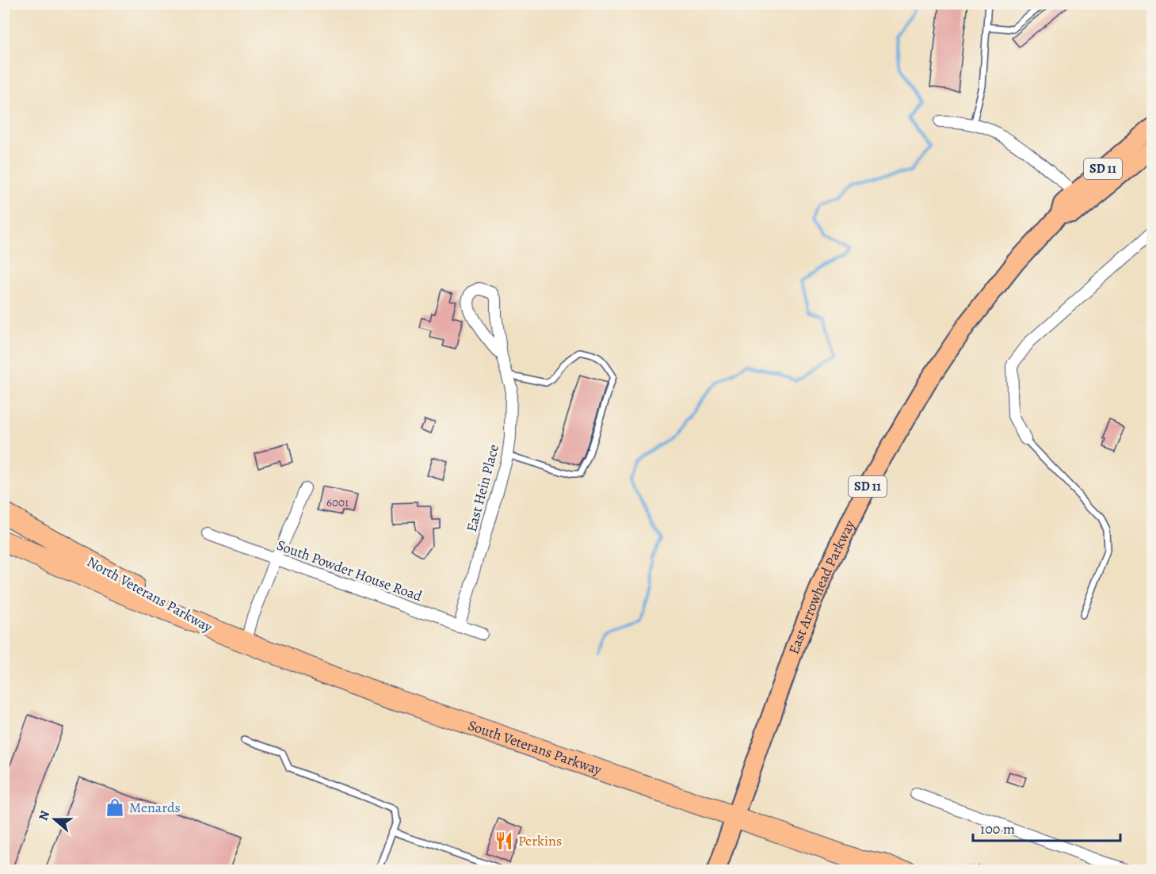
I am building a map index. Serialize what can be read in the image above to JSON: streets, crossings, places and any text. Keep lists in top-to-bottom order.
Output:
{
  "streets": {
    "highway": ["North Veterans Parkway", "South Veterans Parkway"],
    "main road": ["SD 11", "East Arrowhead Parkway"],
    "street": ["East Hein Place", "South Powder House Road"]
  },
  "crossings": [
    ["East Hein Place", "South Powder House Road"],
    ["East Arrowhead Parkway", "South Veterans Parkway"],
    ["North Veterans Parkway", "South Veterans Parkway"]
  ],
  "places": {
    "shop": ["Menards"],
    "restaurant": ["Perkins"]
  },
  "house_numbers": ["6001"],
  "scale_bar": "100 m",
  "north": "left"
}
